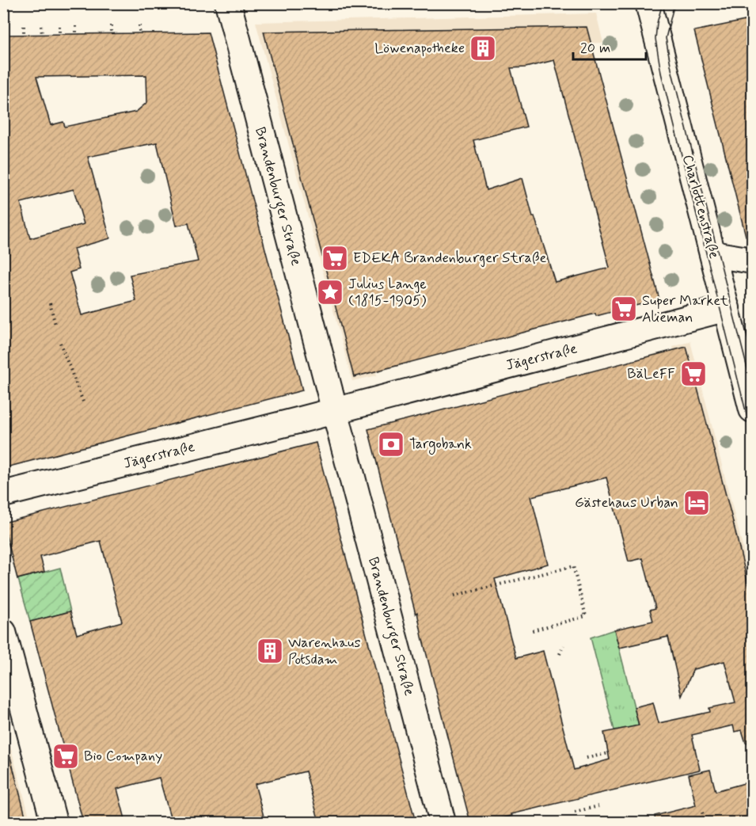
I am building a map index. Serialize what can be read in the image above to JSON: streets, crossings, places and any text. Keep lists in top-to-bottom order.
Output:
{
  "streets": {
    "street": ["Brandenburger Straße", "Charlottenstraße", "Jägerstraße"]
  },
  "crossings": [
    ["Brandenburger Straße", "Jägerstraße"],
    ["Charlottenstraße", "Jägerstraße"]
  ],
  "places": {
    "building": ["Löwenapotheke", "Warenhaus Potsdam"],
    "supermarket": [
      "EDEKA Brandenburger Straße",
      "Super Market Alieman",
      "BäLeFF",
      "Bio Company"
    ],
    "place": ["Julius Lange (1815-1905)"],
    "bank": ["Targobank"],
    "hotel": ["Gästehaus Urban"]
  },
  "scale_bar": "20 m"
}
